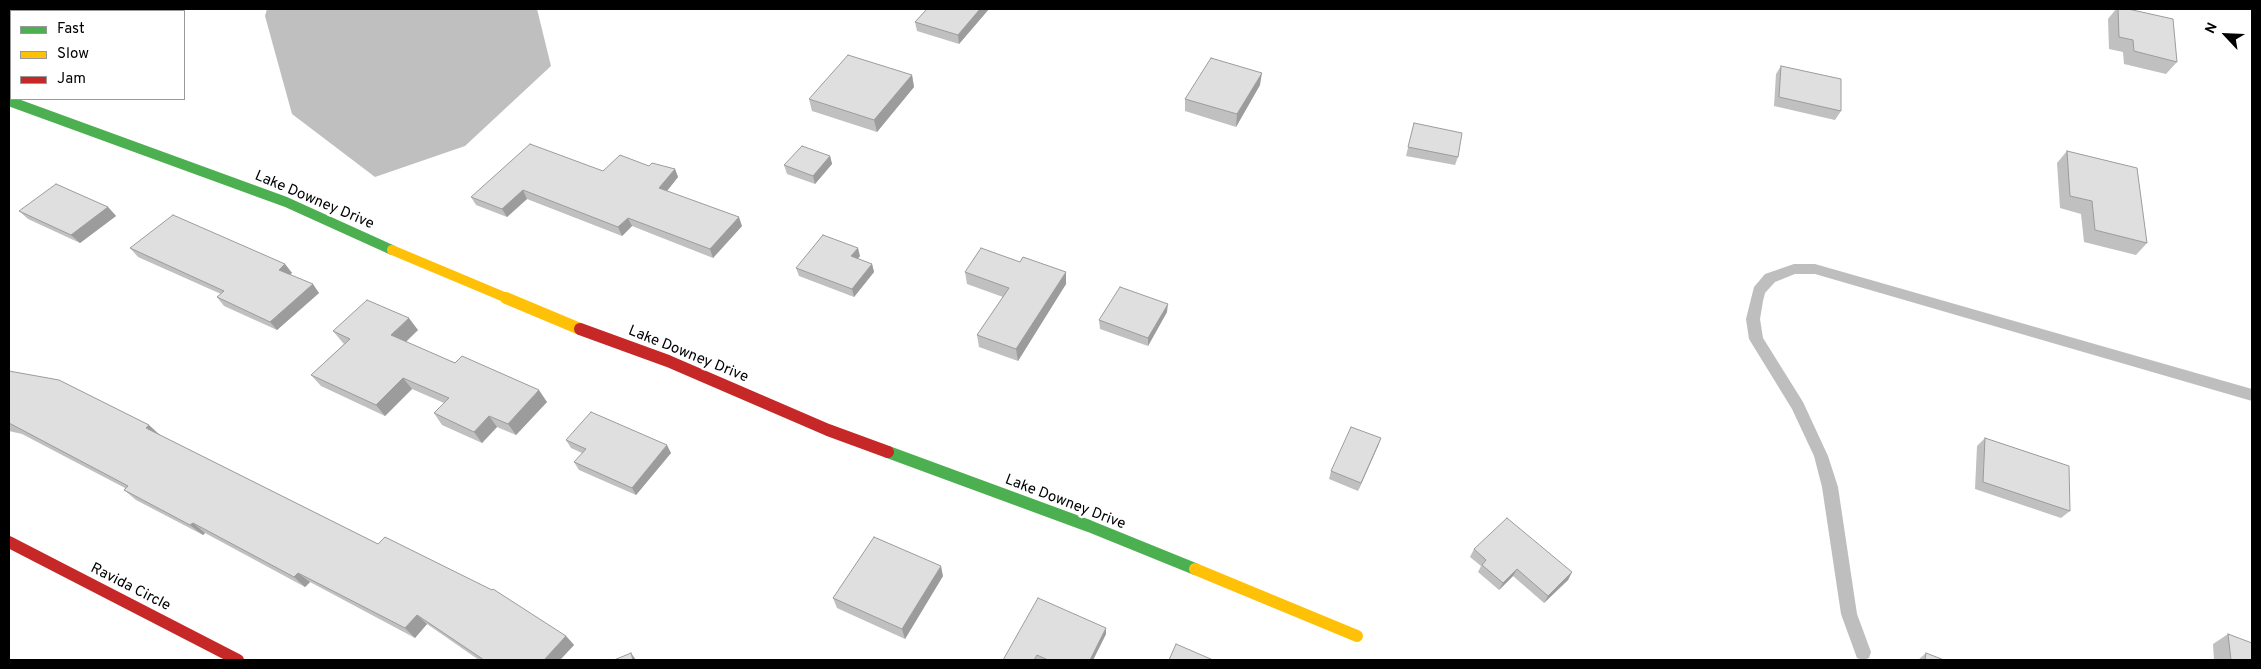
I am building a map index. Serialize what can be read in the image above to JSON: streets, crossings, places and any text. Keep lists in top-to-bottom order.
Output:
{
  "streets": {
    "street": ["Lake Downey Drive", "Ravida Circle"]
  },
  "legend": ["Fast", "Slow", "Jam"],
  "north": "top left"
}
